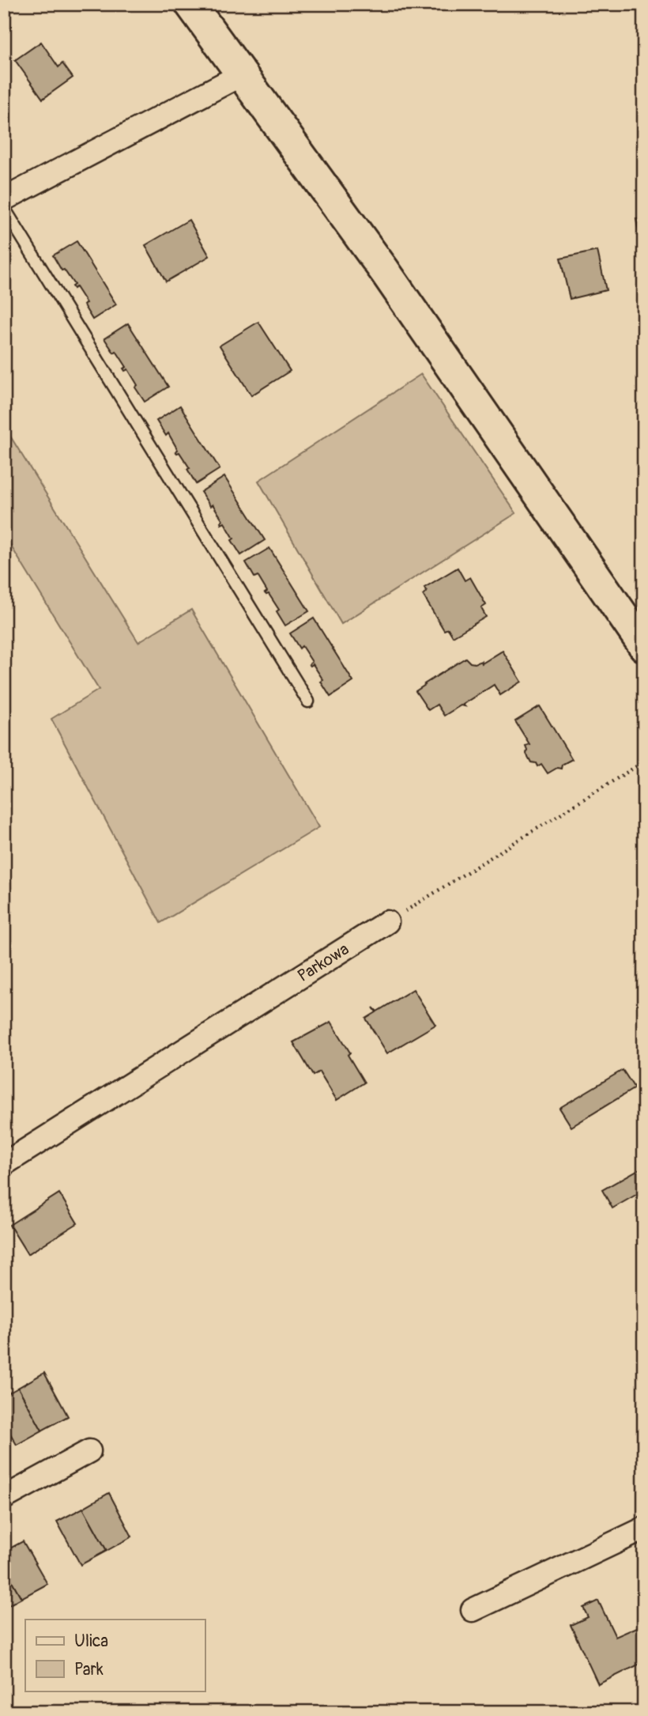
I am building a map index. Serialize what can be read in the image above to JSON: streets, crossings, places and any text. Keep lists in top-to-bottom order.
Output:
{
  "streets": {
    "street": ["Parkowa"]
  },
  "legend": ["Ulica", "Park"]
}
